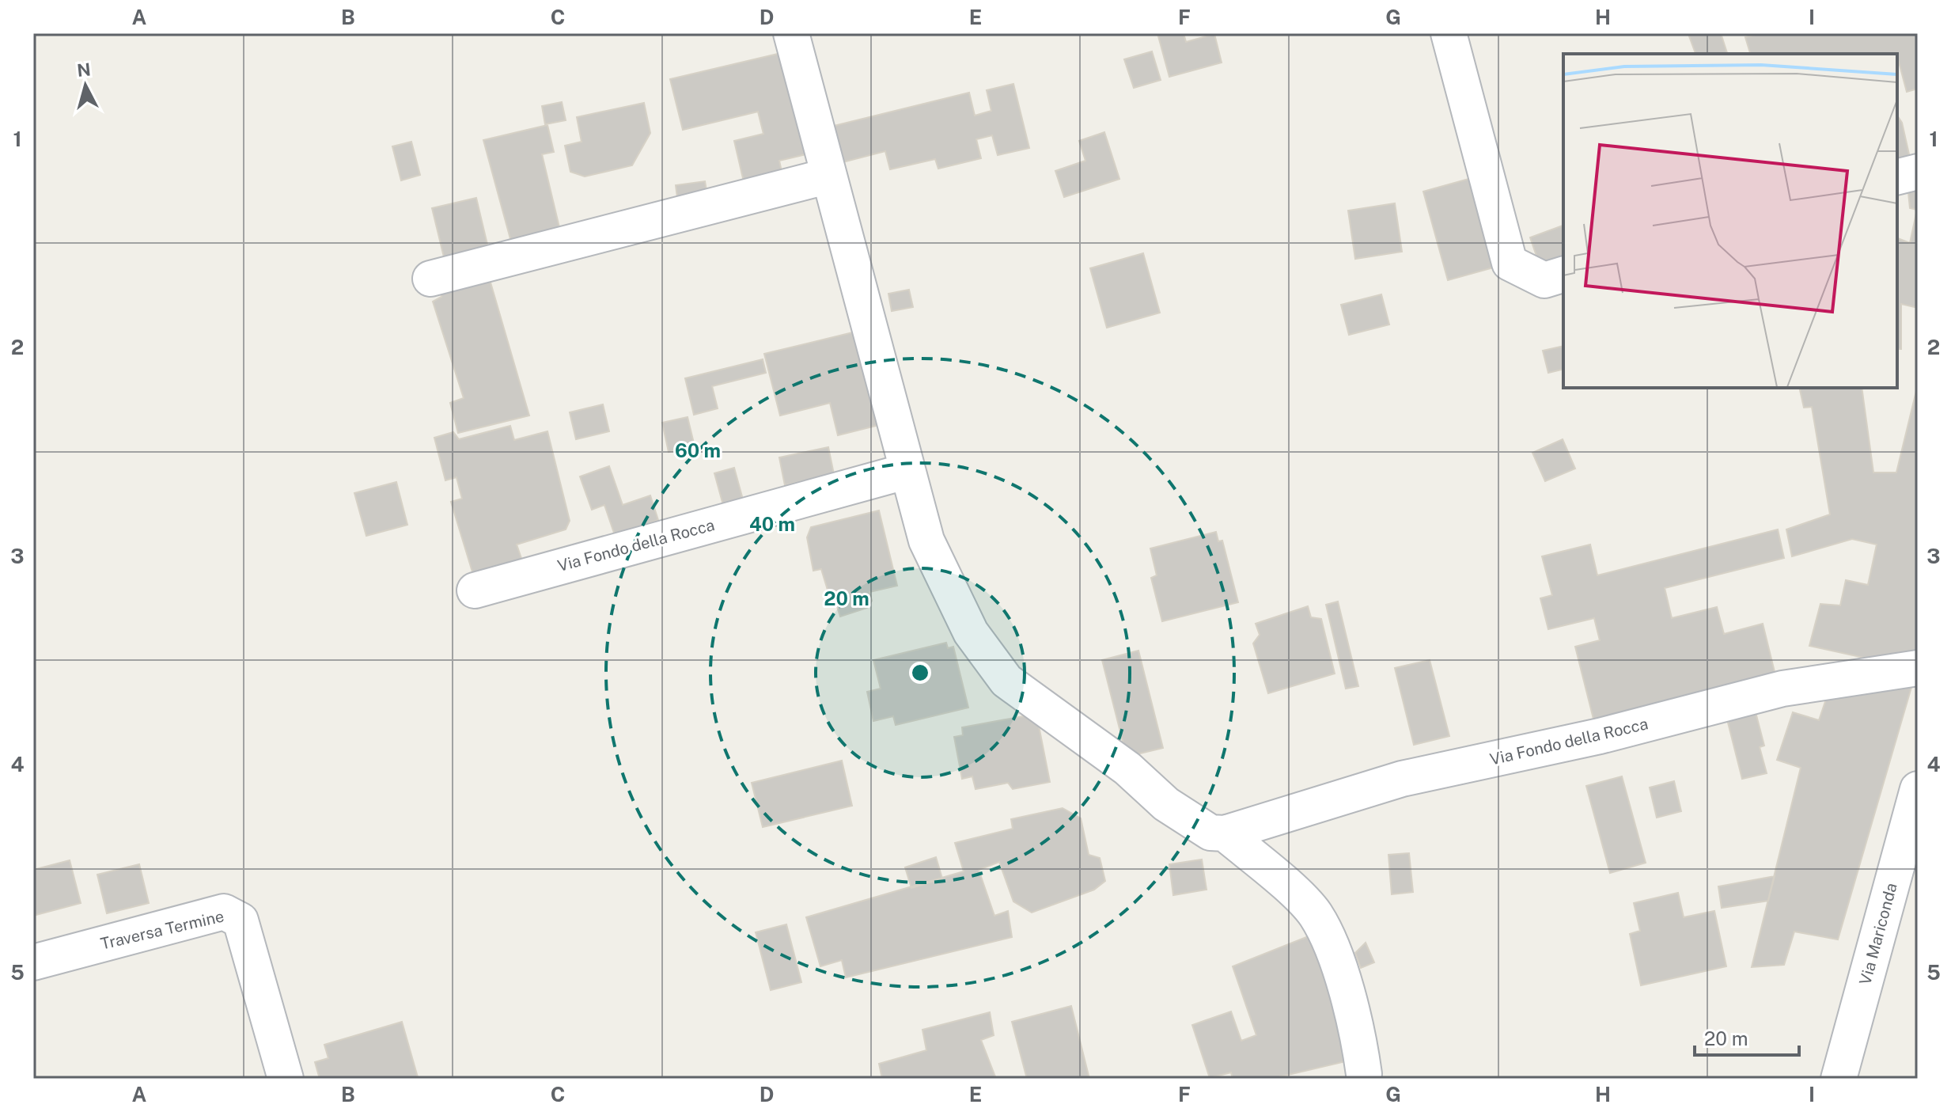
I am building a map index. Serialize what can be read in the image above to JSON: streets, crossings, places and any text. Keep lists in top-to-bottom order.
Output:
{
  "streets": {
    "street": ["Via Fondo della Rocca", "Traversa Termine", "Via Mariconda"]
  },
  "scale_bar": "20 m",
  "north": "top",
  "grid": {
    "columns": [
      "A",
      "B",
      "C",
      "D",
      "E",
      "F",
      "G",
      "H",
      "I"
    ],
    "rows": [
      "1",
      "2",
      "3",
      "4",
      "5"
    ]
  },
  "rings": ["60 m", "40 m", "20 m"]
}
